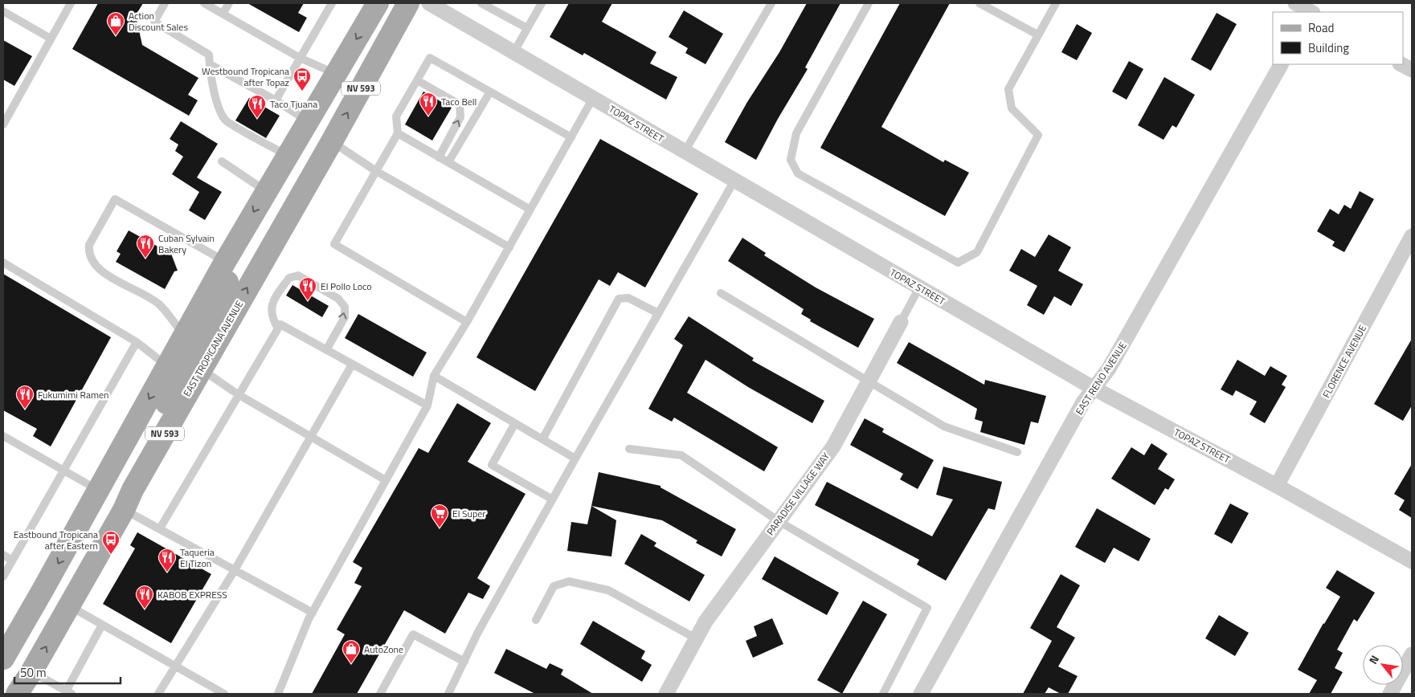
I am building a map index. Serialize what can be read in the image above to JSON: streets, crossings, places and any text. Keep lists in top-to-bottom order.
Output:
{
  "streets": {
    "main road": ["NV 593", "EAST TROPICANA AVENUE"],
    "street": [
      "TOPAZ STREET",
      "FLORENCE AVENUE",
      "EAST RENO AVENUE",
      "PARADISE VILLAGE WAY"
    ]
  },
  "crossings": [
    ["TOPAZ STREET", "FLORENCE AVENUE"],
    ["TOPAZ STREET", "EAST RENO AVENUE"],
    ["TOPAZ STREET", "PARADISE VILLAGE WAY"]
  ],
  "places": {
    "shop": ["Action Discount Sales", "AutoZone"],
    "bus stop": ["Westbound Tropicana after Topaz", "Eastbound Tropicana after Eastern"],
    "restaurant": [
      "Taco Bell",
      "Taco Tjuana",
      "Cuban Sylvain Bakery",
      "El Pollo Loco",
      "Fukumimi Ramen",
      "Taqueria El Tizon",
      "KABOB EXPRESS"
    ],
    "supermarket": ["El Super"]
  },
  "legend": ["Road", "Building"],
  "scale_bar": "50 m",
  "north": "top left"
}
